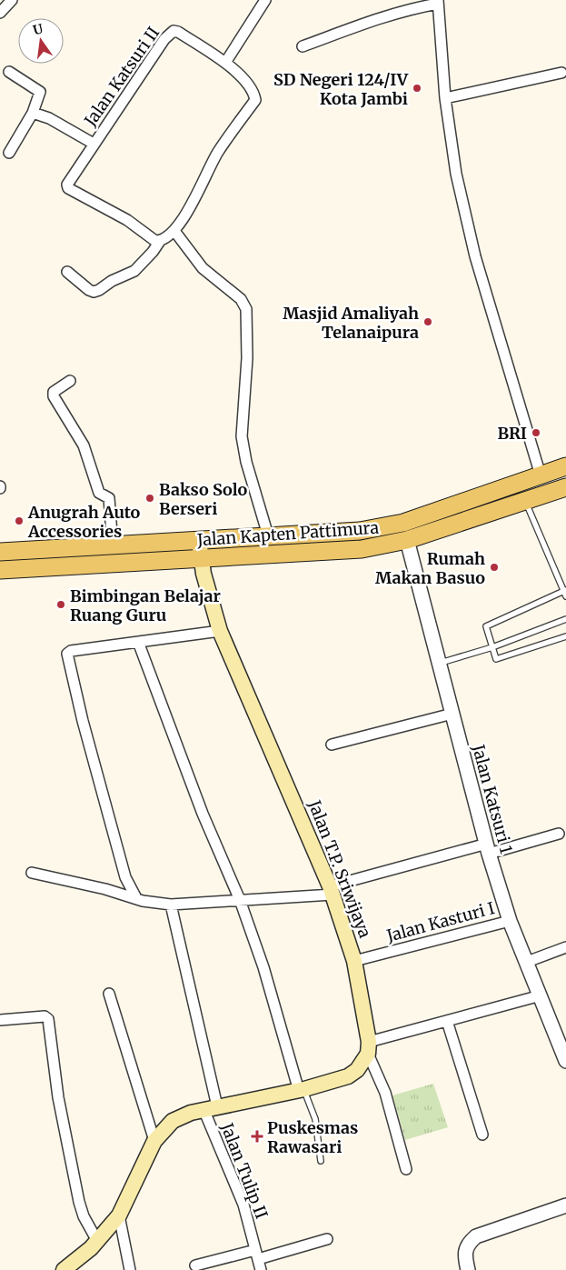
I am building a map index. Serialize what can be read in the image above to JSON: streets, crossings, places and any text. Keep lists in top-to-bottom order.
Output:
{
  "streets": {
    "main road": ["Jalan Kapten Pattimura", "Jalan T.P. Sriwijaya"],
    "street": [
      "Jalan Katsuri II",
      "Jalan Katsuri 1",
      "Jalan Kasturi I",
      "Jalan Tulip II"
    ]
  },
  "crossings": [
    ["Jalan Kapten Pattimura", "Jalan Katsuri 1"],
    ["Jalan Kapten Pattimura", "Jalan T.P. Sriwijaya"],
    ["Jalan Katsuri 1", "Jalan Kasturi I"],
    ["Jalan T.P. Sriwijaya", "Jalan Kasturi I"]
  ],
  "places": {
    "other": [
      "SD Negeri 124/IV Kota Jambi",
      "Masjid Amaliyah Telanaipura",
      "BRI",
      "Bakso Solo Berseri",
      "Anugrah Auto Accessories",
      "Rumah Makan Basuo",
      "Bimbingan Belajar Ruang Guru"
    ],
    "health": ["Puskesmas Rawasari"]
  },
  "north": "top"
}
